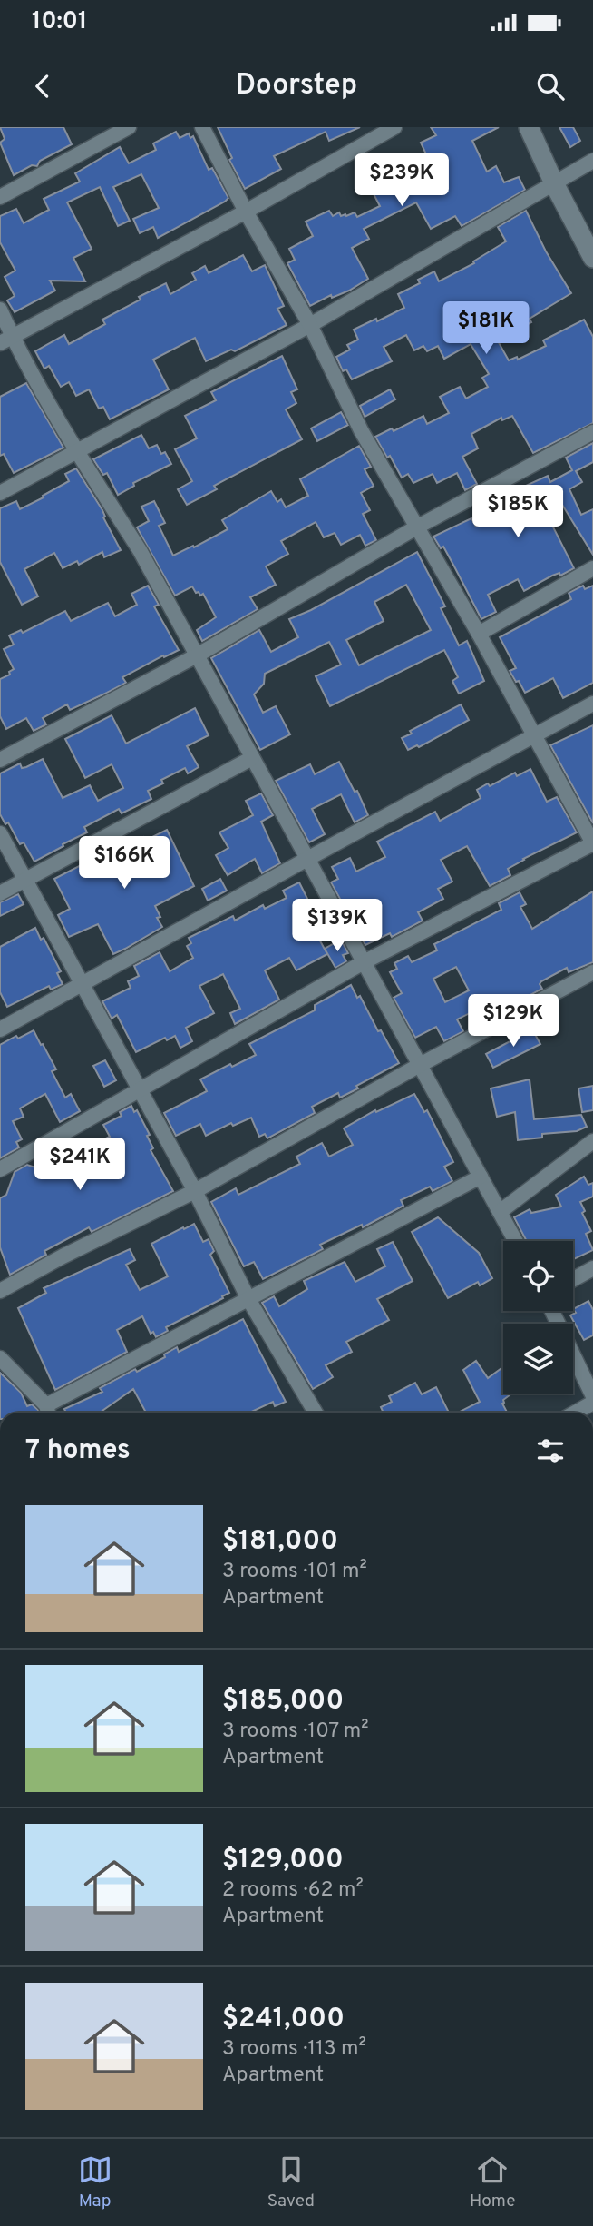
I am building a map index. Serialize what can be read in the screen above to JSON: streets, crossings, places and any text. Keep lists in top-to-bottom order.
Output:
{
  "page": {
    "status": "10:01",
    "header": "Doorstep",
    "price": [
      "$239K",
      "$181K",
      "$185K",
      "$166K",
      "$139K",
      "$129K",
      "$241K"
    ],
    "heading": "7 homes",
    "list": [
      {
        "name": "$181,000",
        "note": "3 rooms · 101 m² · Apartment"
      },
      {
        "name": "$185,000",
        "note": "3 rooms · 107 m² · Apartment"
      },
      {
        "name": "$129,000",
        "note": "2 rooms · 62 m² · Apartment"
      },
      {
        "name": "$241,000",
        "note": "3 rooms · 113 m² · Apartment"
      }
    ],
    "tabs": ["Map", "Saved", "Home"]
  }
}
